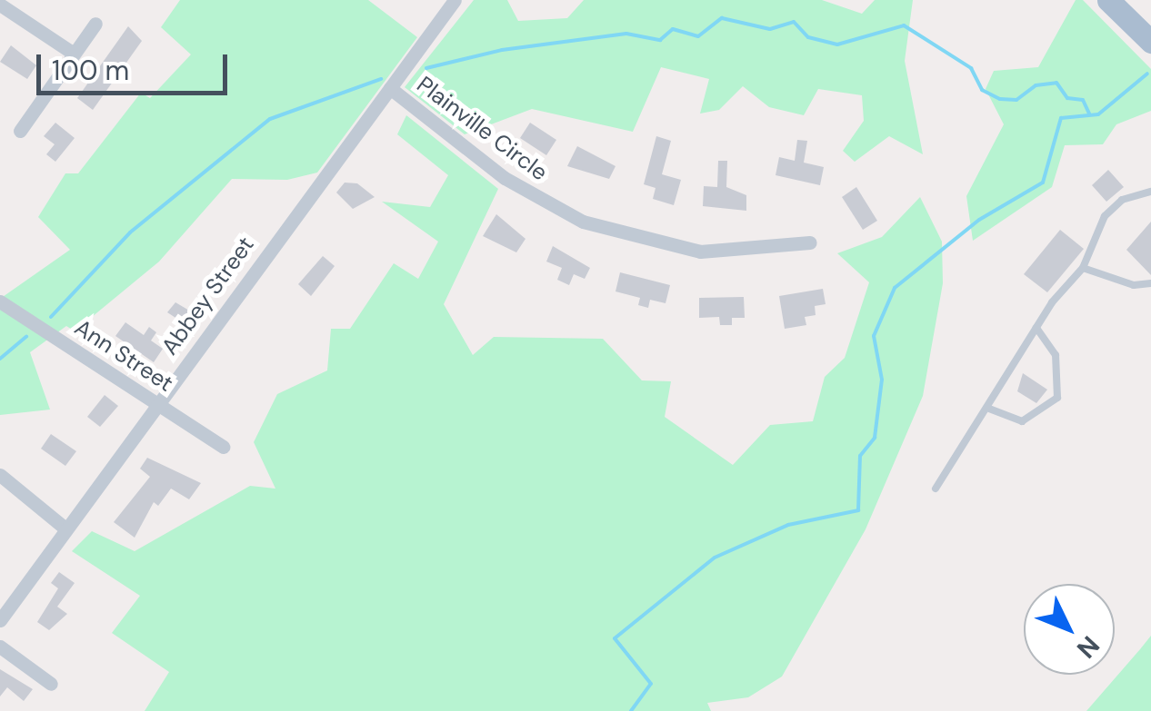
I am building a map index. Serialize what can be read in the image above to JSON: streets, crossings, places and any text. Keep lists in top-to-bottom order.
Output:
{
  "streets": {
    "street": ["Plainville Circle", "Abbey Street", "Ann Street"]
  },
  "crossings": [
    ["Plainville Circle", "Abbey Street"],
    ["Abbey Street", "Ann Street"]
  ],
  "scale_bar": "100 m",
  "north": "bottom right"
}
